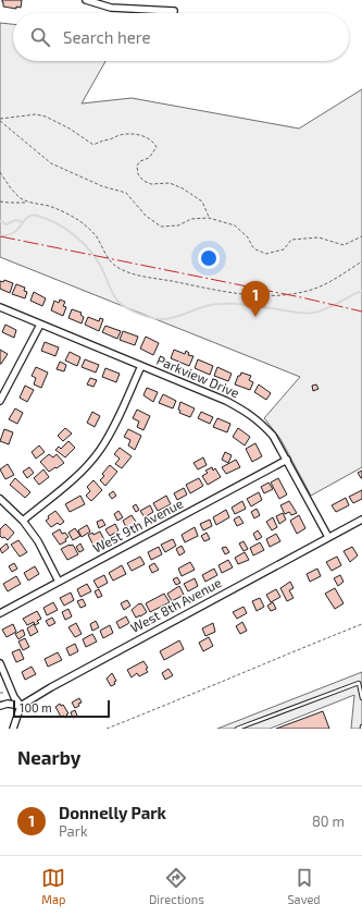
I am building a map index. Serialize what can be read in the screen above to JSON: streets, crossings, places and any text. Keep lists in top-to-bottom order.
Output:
{
  "streets": {
    "street": ["Parkview Drive", "West 9th Avenue", "West 8th Avenue"]
  },
  "crossings": [
    ["Parkview Drive", "West 9th Avenue"],
    ["Parkview Drive", "West 8th Avenue"]
  ],
  "scale_bar": "100 m",
  "page": {
    "search": "Search here",
    "pins": "1",
    "scale": "100 m",
    "heading": "Nearby",
    "list": [
      {
        "mark": "1",
        "name": "Donnelly Park",
        "note": "Park",
        "value": "80 m"
      }
    ],
    "nav": ["Map", "Directions", "Saved"]
  }
}
